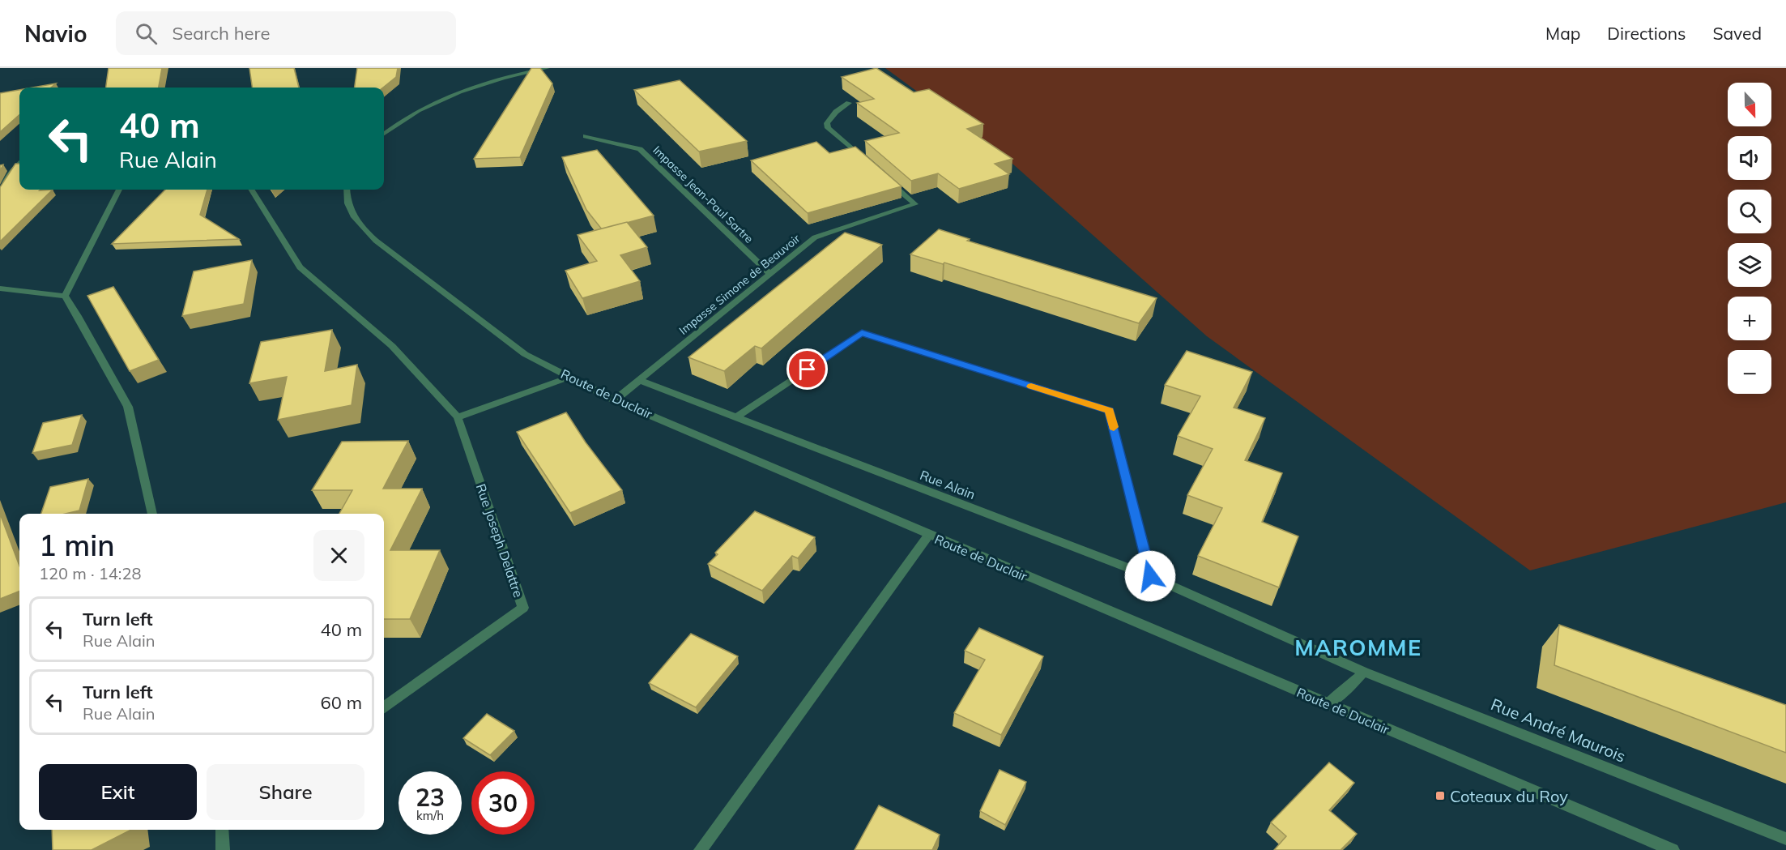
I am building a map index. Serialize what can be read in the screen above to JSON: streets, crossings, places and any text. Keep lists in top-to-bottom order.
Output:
{
  "streets": {
    "street": [
      "Impasse Jean-Paul Sartre",
      "Impasse Simone de Beauvoir",
      "Route de Duclair",
      "Rue Alain",
      "Rue Joseph Delattre",
      "Rue André Maurois"
    ]
  },
  "crossings": [
    ["Impasse Jean-Paul Sartre", "Impasse Simone de Beauvoir"],
    ["Impasse Simone de Beauvoir", "Route de Duclair"],
    ["Impasse Simone de Beauvoir", "Rue Alain"],
    ["Rue Alain", "Rue André Maurois"]
  ],
  "districts": ["MAROMME"],
  "places": {
    "transit": ["Coteaux du Roy"]
  },
  "north": "bottom",
  "page": {
    "header": "Navio",
    "search": "Search here",
    "nav": ["Map", "Directions", "Saved"],
    "map_buttons": ["+", "−"],
    "turn": ["40 m", "Rue Alain"],
    "heading": ["1 min", "120 m · 14:28"],
    "list": [
      {
        "name": "Turn left",
        "note": "Rue Alain",
        "value": "40 m"
      },
      {
        "name": "Turn left",
        "note": "Rue Alain",
        "value": "60 m"
      }
    ],
    "buttons": ["Exit", "Share"],
    "speed": "23 km/h",
    "limit": "30"
  }
}
